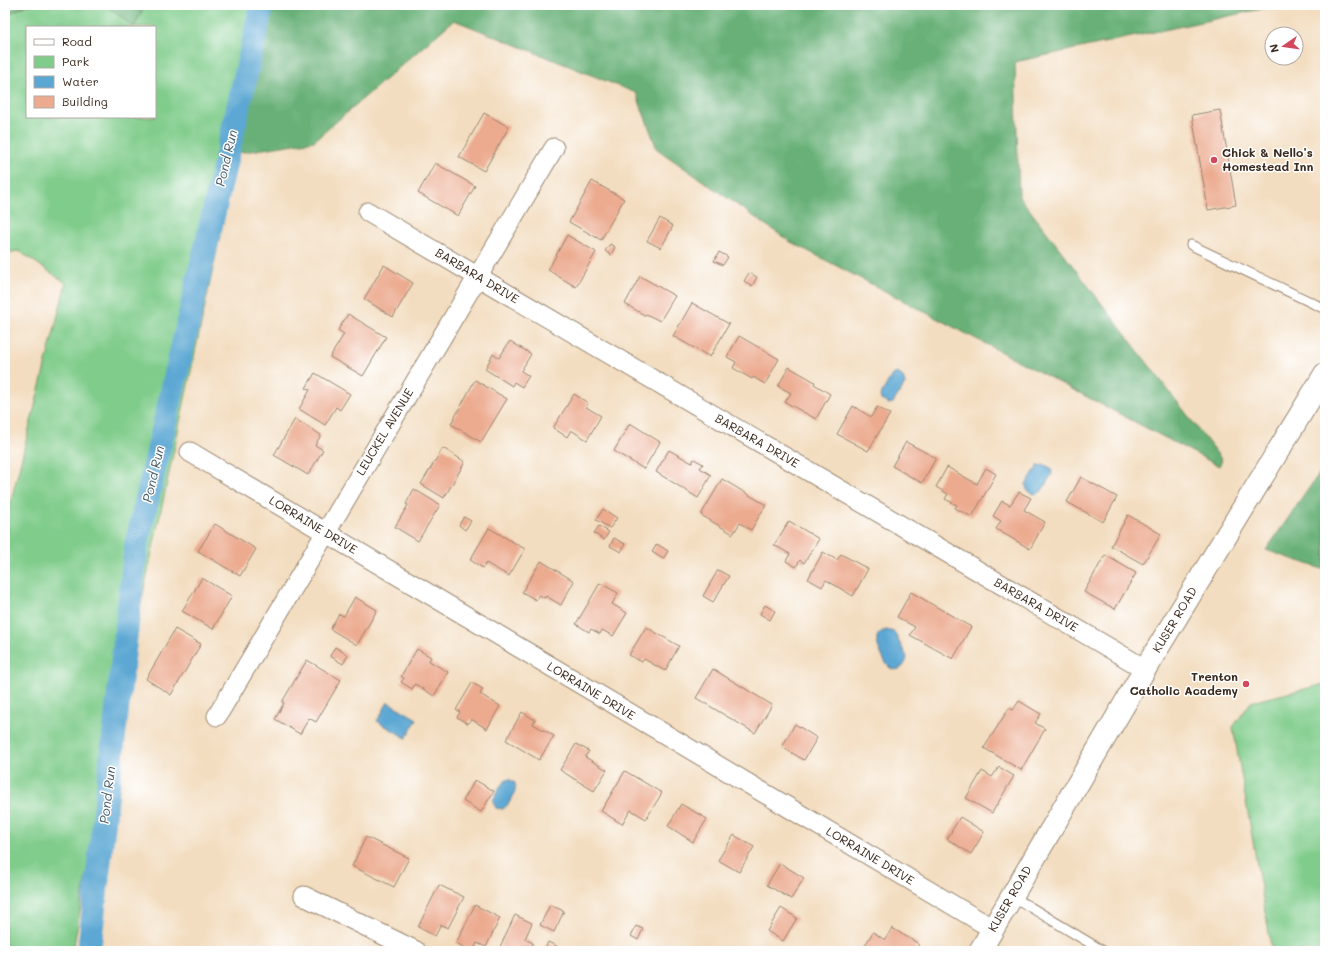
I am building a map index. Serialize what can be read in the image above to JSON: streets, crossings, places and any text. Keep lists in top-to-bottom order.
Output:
{
  "streets": {
    "street": [
      "BARBARA DRIVE",
      "LEUCKEL AVENUE",
      "LORRAINE DRIVE",
      "KUSER ROAD"
    ]
  },
  "crossings": [
    ["BARBARA DRIVE", "LEUCKEL AVENUE"],
    ["BARBARA DRIVE", "KUSER ROAD"],
    ["LEUCKEL AVENUE", "LORRAINE DRIVE"],
    ["LORRAINE DRIVE", "KUSER ROAD"]
  ],
  "water": ["Pond Run"],
  "places": ["Chick & Nello’s Homestead Inn", "Trenton Catholic Academy"],
  "legend": [
    "Road",
    "Park",
    "Water",
    "Building"
  ],
  "north": "left"
}
